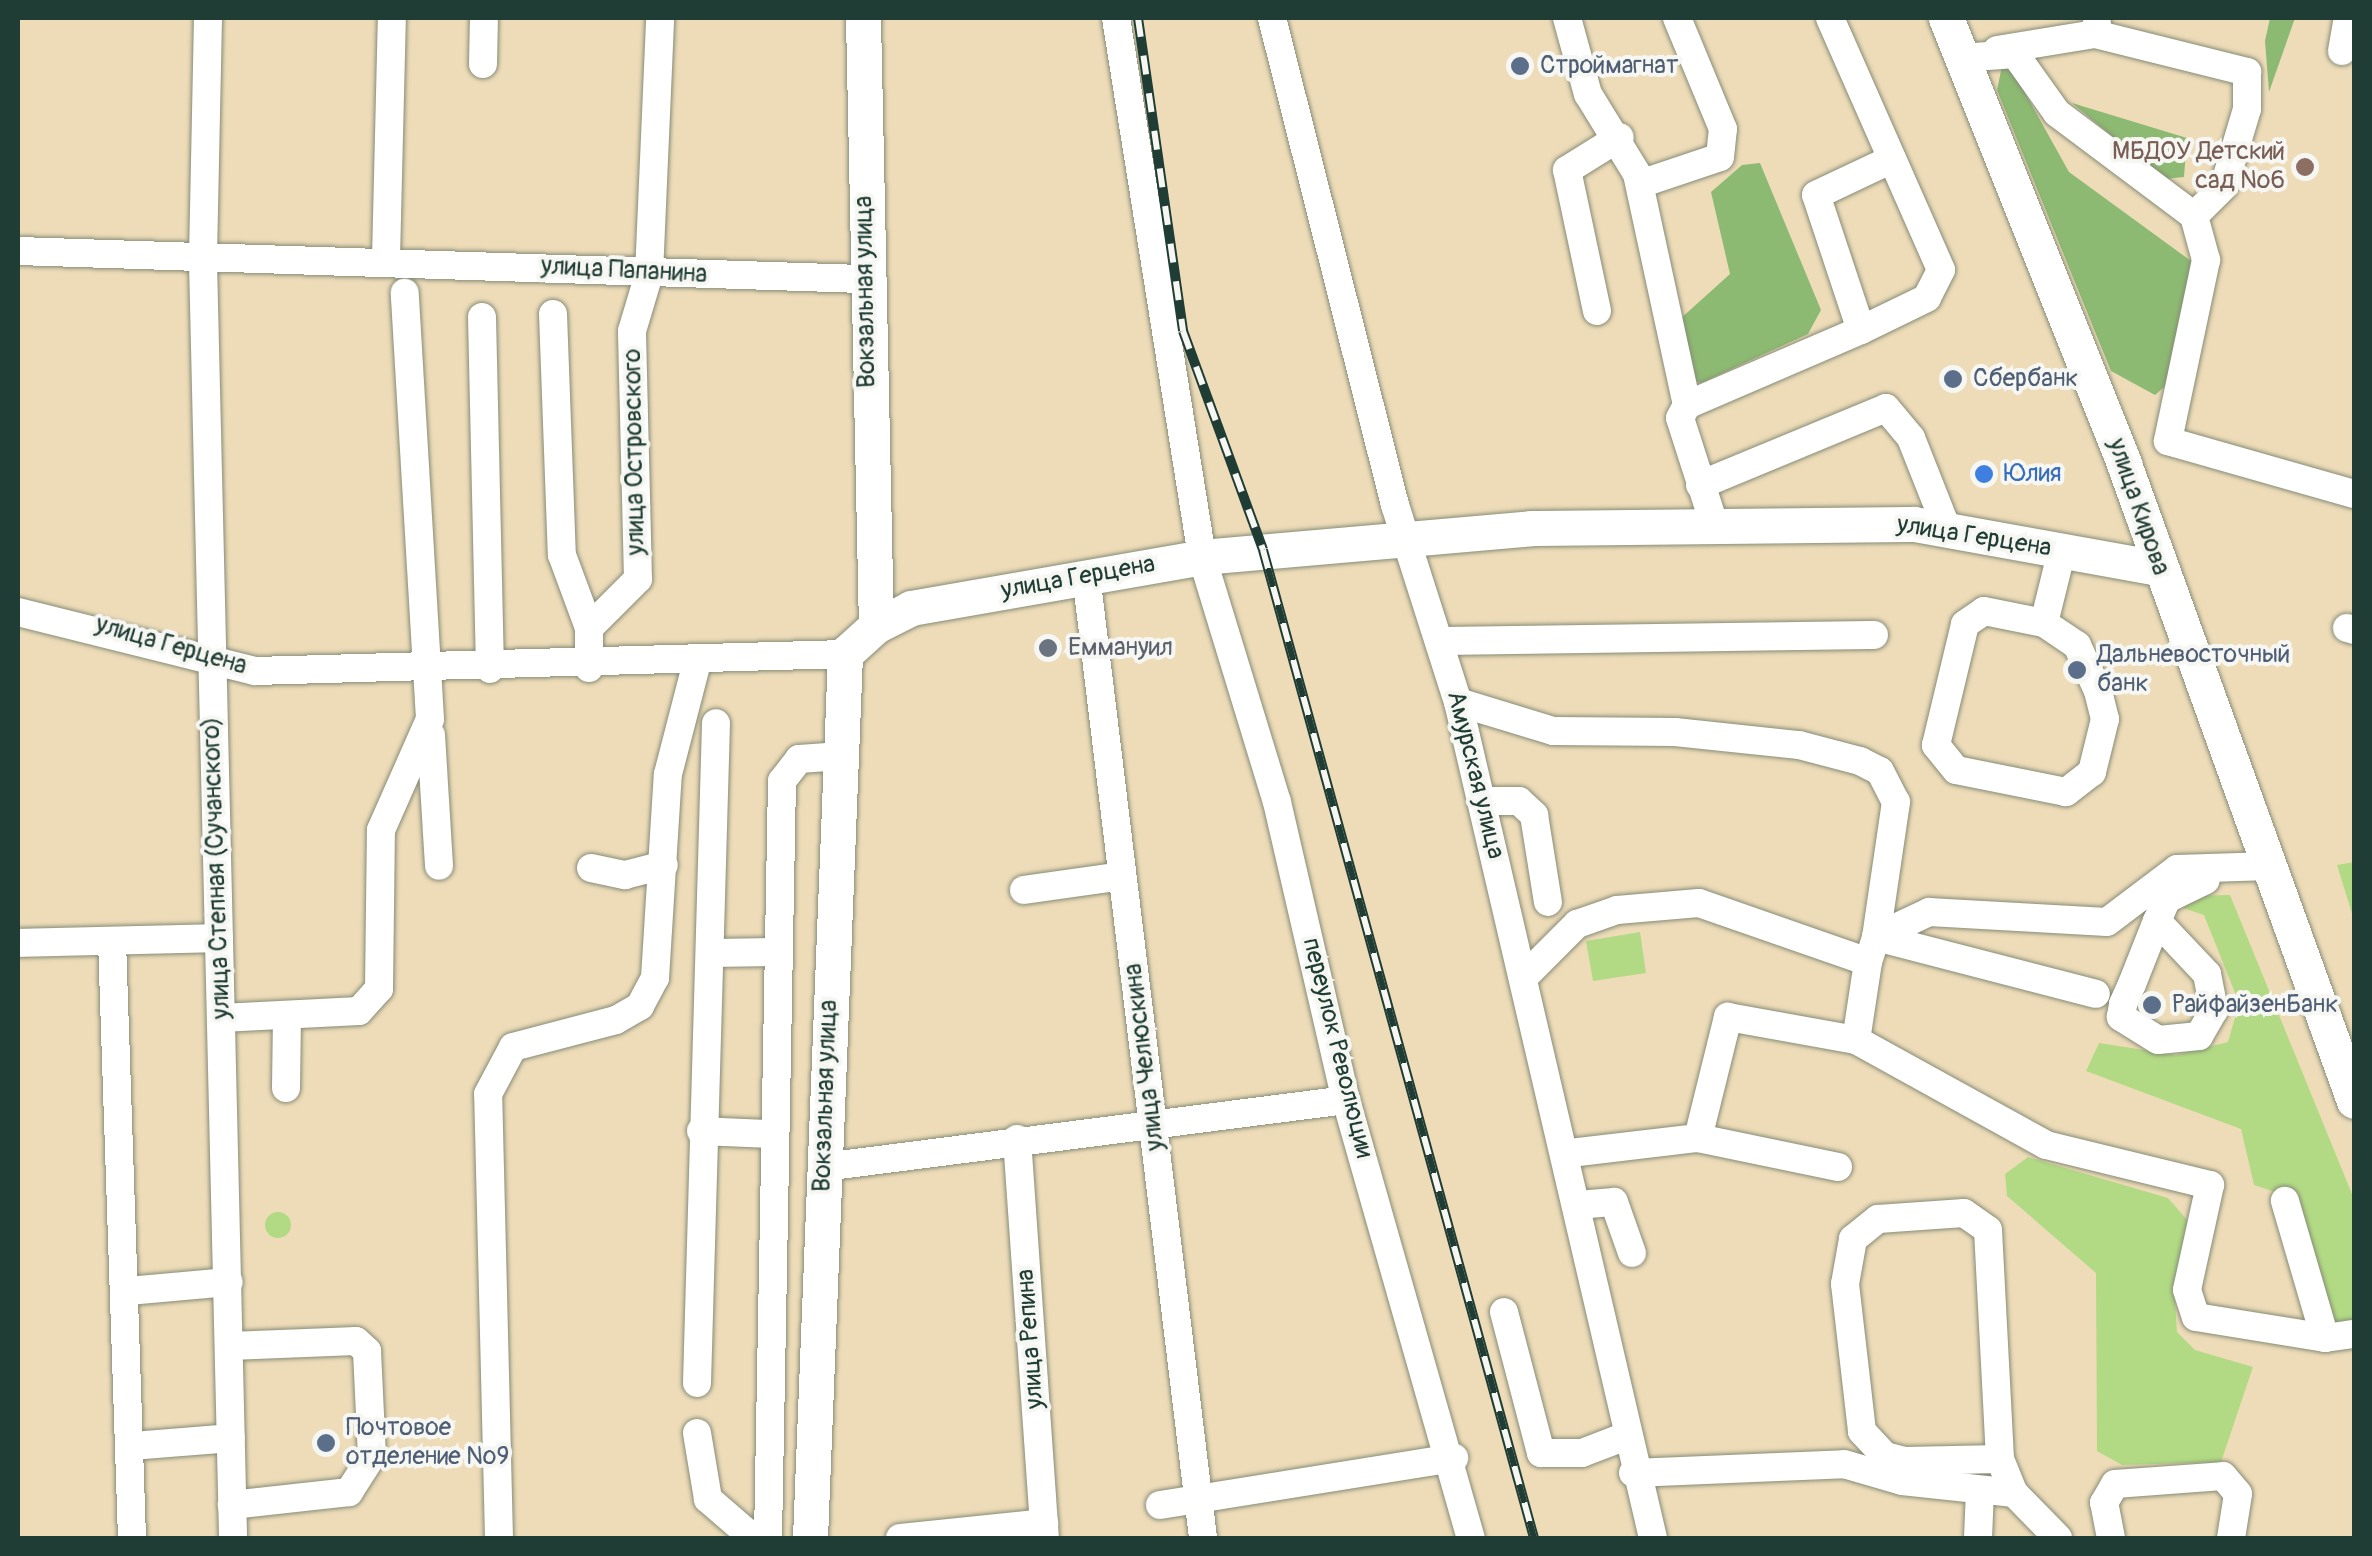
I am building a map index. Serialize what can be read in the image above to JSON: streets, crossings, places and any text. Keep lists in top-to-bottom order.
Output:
{
  "streets": {
    "main road": ["Вокзальная улица", "улица Кирова", "улица Герцена"],
    "street": [
      "улица Папанина",
      "улица Островского",
      "Амурская улица",
      "улица Степная (Сучанского)",
      "переулок Революции",
      "улица Челюскина",
      "улица Репина"
    ]
  },
  "crossings": [
    ["улица Папанина", "Вокзальная улица"],
    ["улица Папанина", "улица Островского"],
    ["улица Папанина", "улица Степная (Сучанского)"],
    ["Вокзальная улица", "улица Герцена"],
    ["улица Кирова", "улица Герцена"],
    ["улица Герцена", "Амурская улица"],
    ["улица Герцена", "улица Степная (Сучанского)"],
    ["улица Герцена", "переулок Революции"],
    ["улица Герцена", "улица Челюскина"]
  ],
  "places": [
    "Строймагнат",
    "МБДОУ Детский сад №6",
    "Сбербанк",
    "Юлия",
    "Еммануил",
    "Дальневосточный банк",
    "РайфайзенБанк",
    "Почтовое отделение №9"
  ]
}
